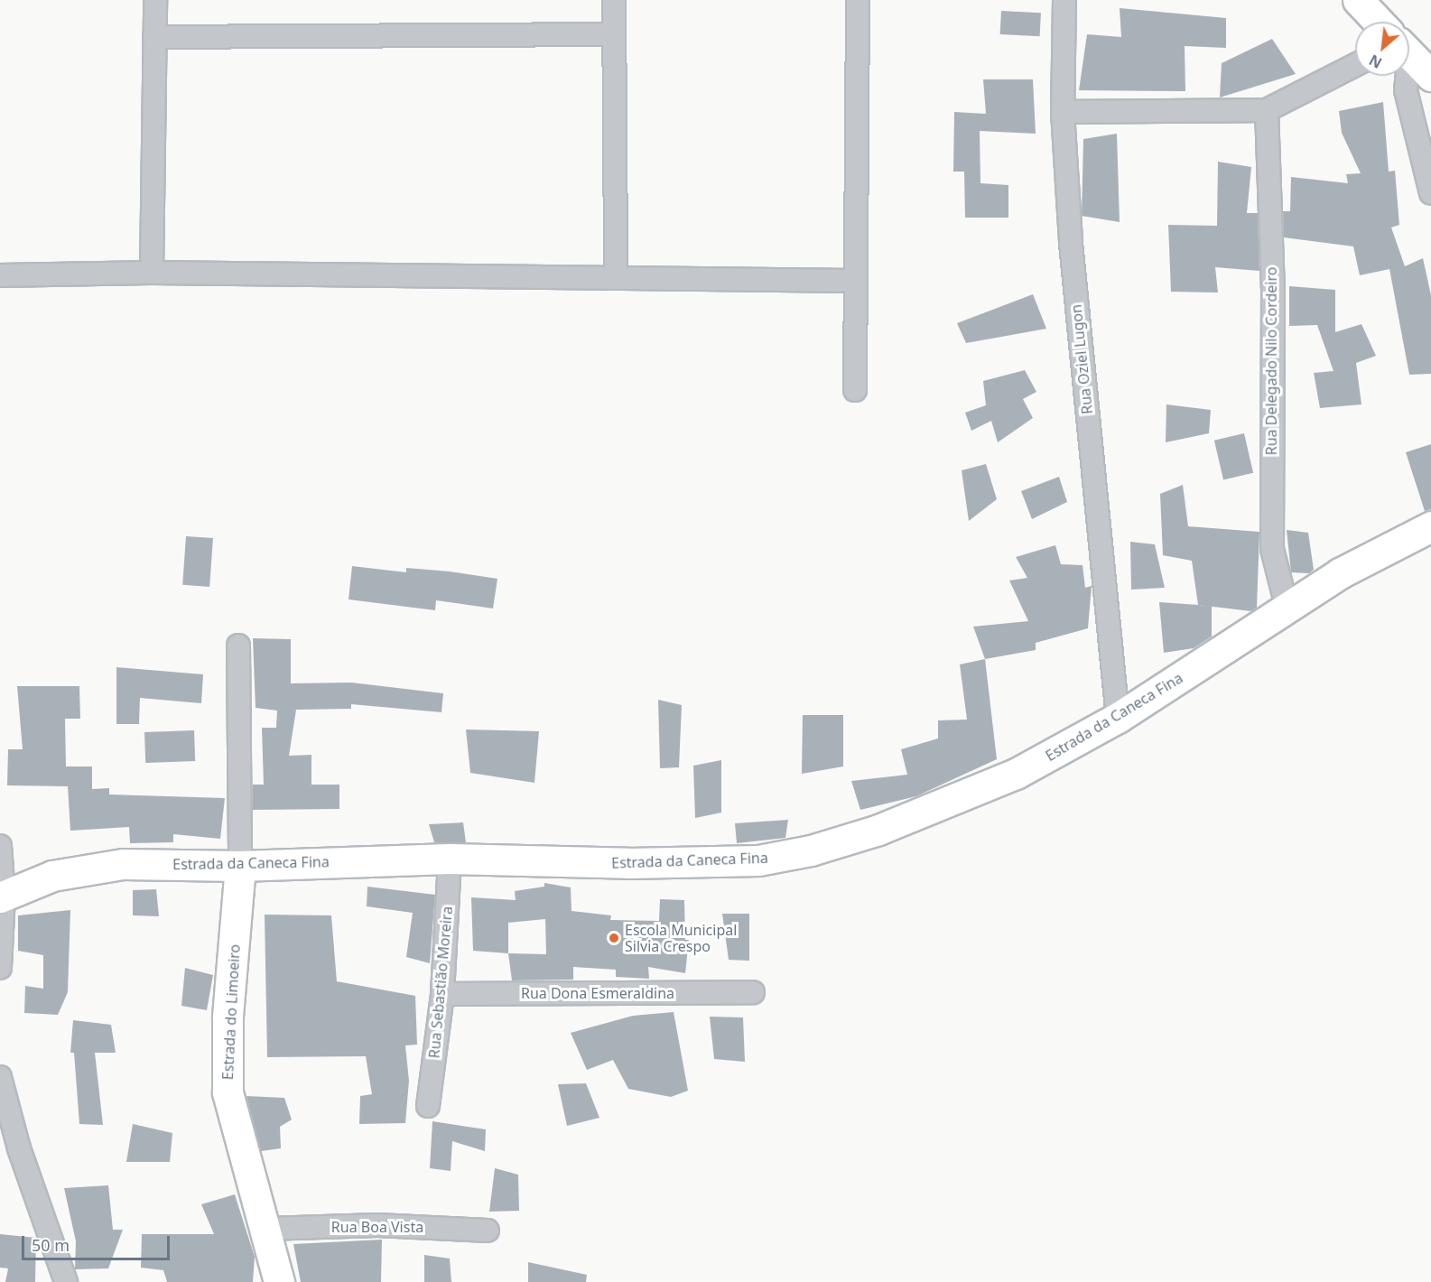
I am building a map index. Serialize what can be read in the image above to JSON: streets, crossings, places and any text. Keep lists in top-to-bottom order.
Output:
{
  "streets": {
    "street": [
      "Rua Oziel Lugon",
      "Rua Delegado Nilo Cordeiro",
      "Estrada da Caneca Fina",
      "Rua Sebastião Moreira",
      "Rua Dona Esmeraldina",
      "Estrada do Limoeiro",
      "Rua Boa Vista"
    ]
  },
  "crossings": [
    ["Rua Oziel Lugon", "Estrada da Caneca Fina"],
    ["Rua Delegado Nilo Cordeiro", "Estrada da Caneca Fina"],
    ["Estrada da Caneca Fina", "Rua Sebastião Moreira"],
    ["Estrada da Caneca Fina", "Estrada do Limoeiro"],
    ["Rua Sebastião Moreira", "Rua Dona Esmeraldina"],
    ["Estrada do Limoeiro", "Rua Boa Vista"]
  ],
  "places": ["Escola Municipal Silvia Crespo"],
  "scale_bar": "50 m",
  "north": "bottom left"
}
